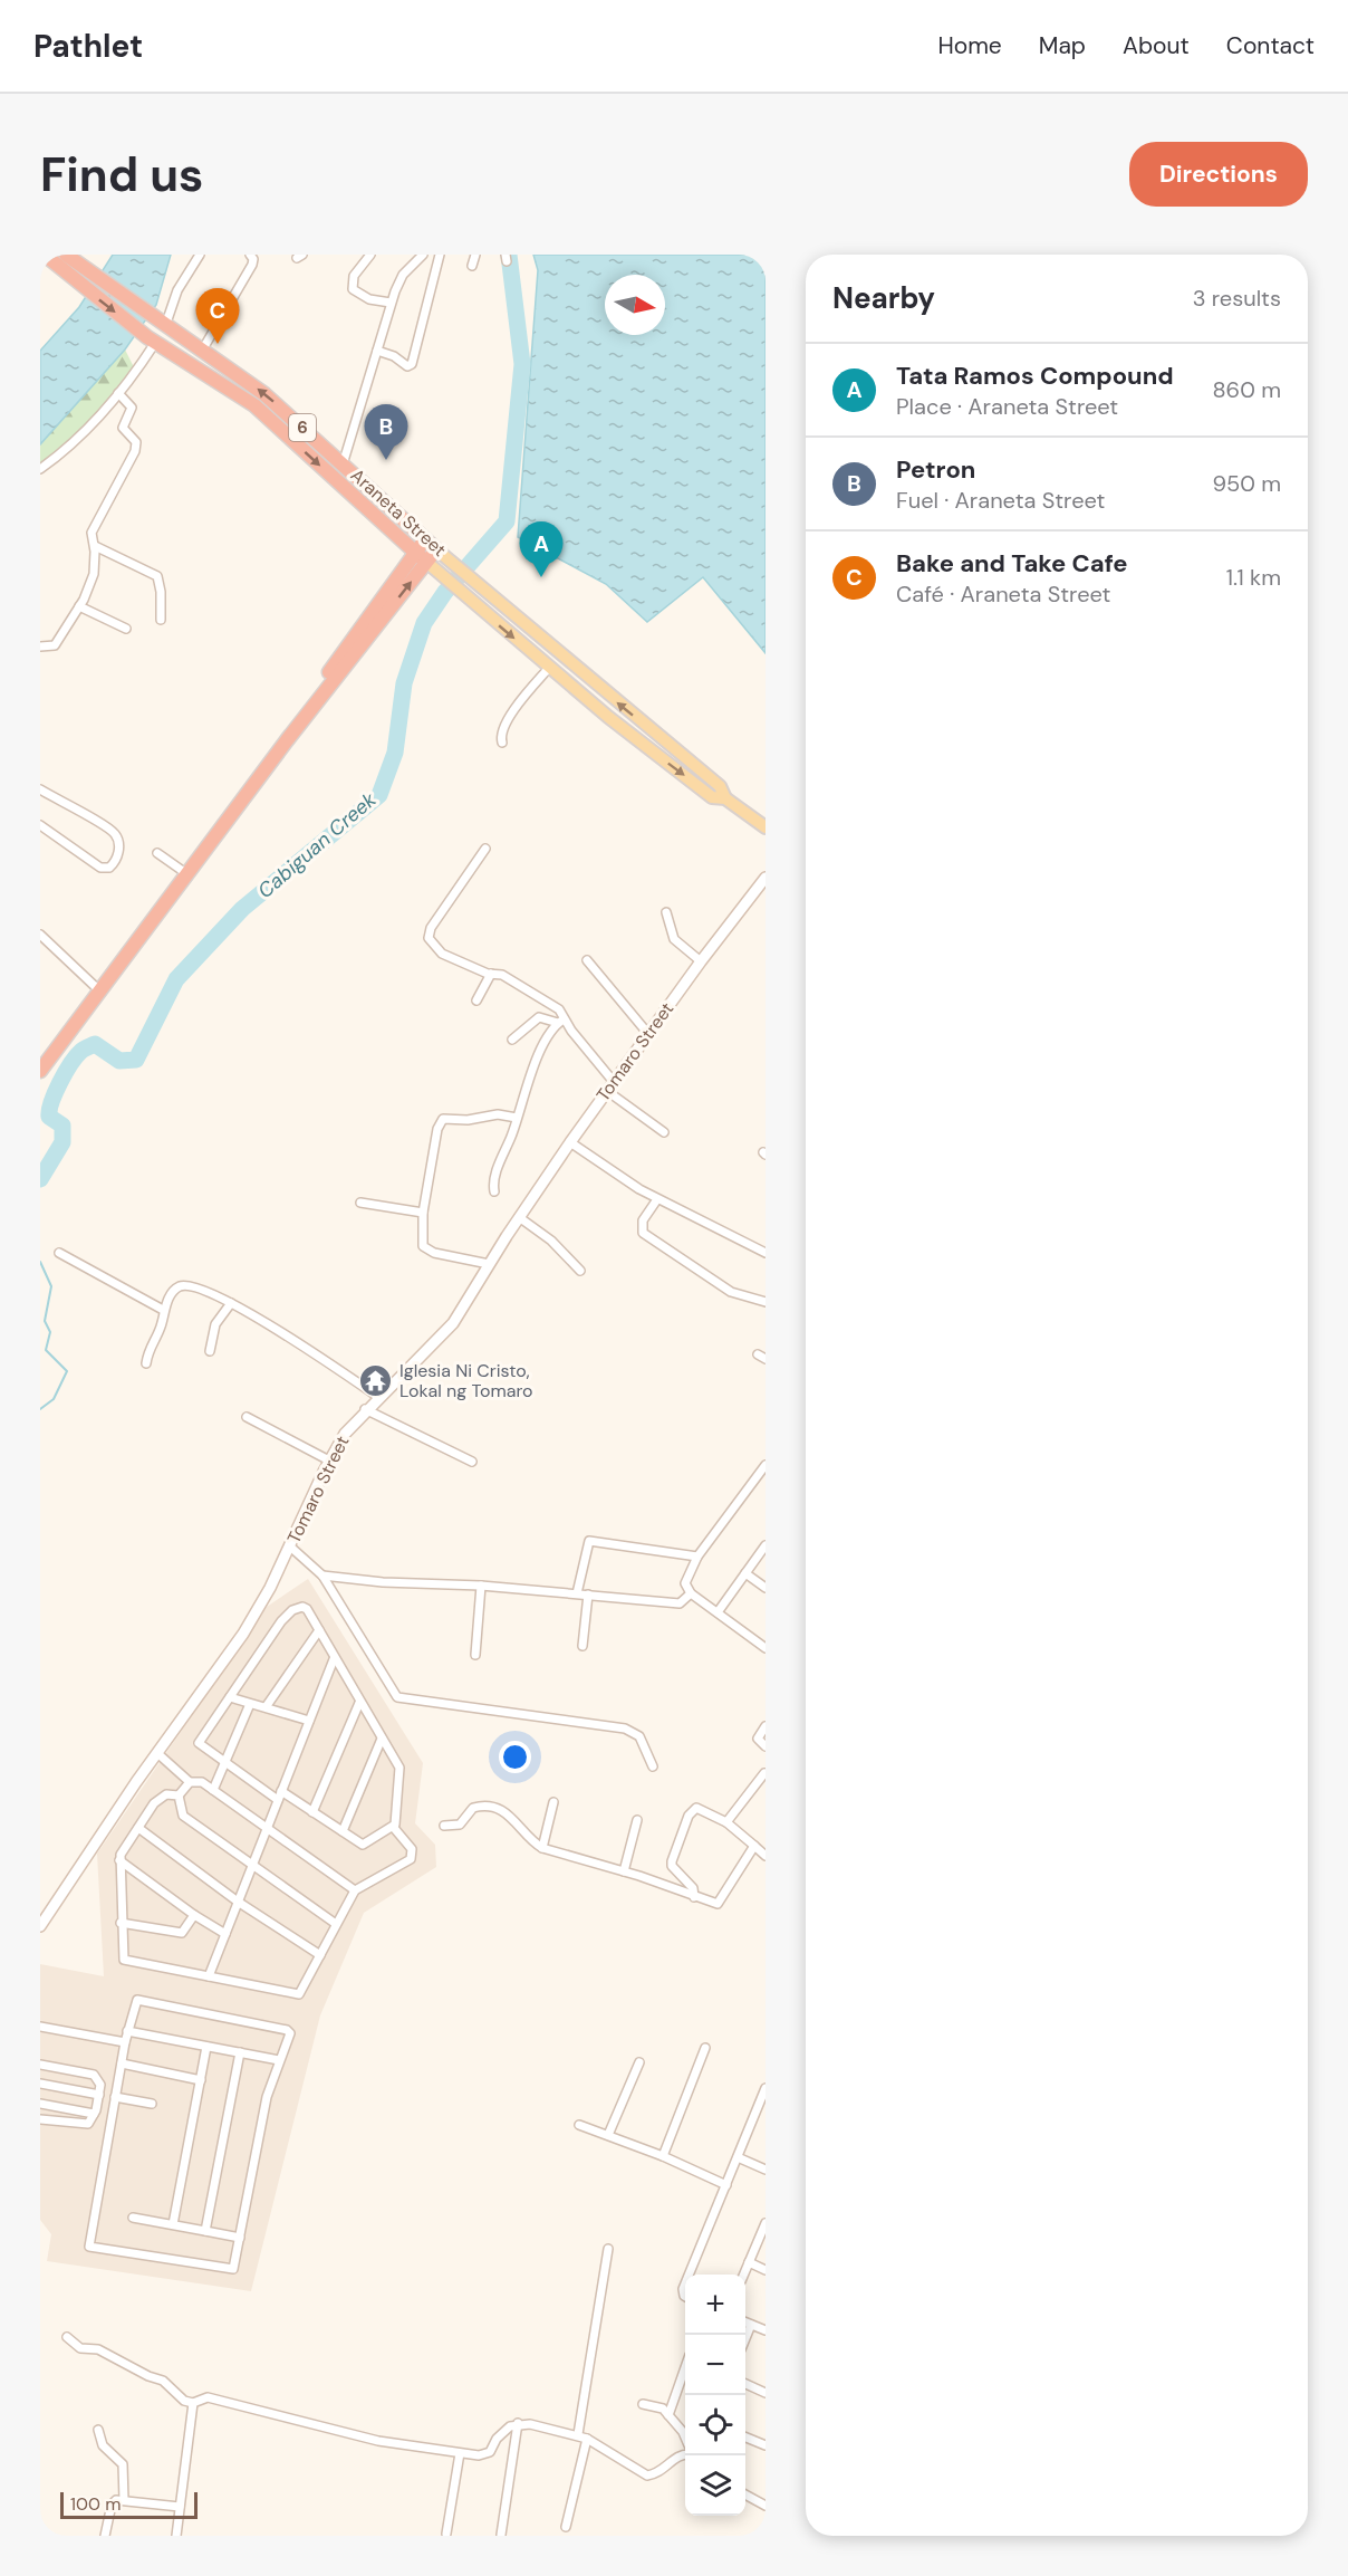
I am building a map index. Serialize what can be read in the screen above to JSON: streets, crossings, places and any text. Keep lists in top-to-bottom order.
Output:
{
  "streets": {
    "highway": ["6", "Araneta Street"],
    "street": ["Tomaro Street"]
  },
  "water": ["Cabiguan Creek"],
  "places": {
    "temple": ["Iglesia Ni Cristo, Lokal ng Tomaro"]
  },
  "scale_bar": "100 m",
  "north": "right",
  "page": {
    "header": "Pathlet",
    "nav": [
      "Home",
      "Map",
      "About",
      "Contact"
    ],
    "buttons": "Directions",
    "title": "Find us",
    "heading": ["Nearby", "3 results"],
    "pins": ["C", "B", "A"],
    "list": [
      {
        "mark": "A",
        "name": "Tata Ramos Compound",
        "note": "Place · Araneta Street",
        "value": "860 m"
      },
      {
        "mark": "B",
        "name": "Petron",
        "note": "Fuel · Araneta Street",
        "value": "950 m"
      },
      {
        "mark": "C",
        "name": "Bake and Take Cafe",
        "note": "Café · Araneta Street",
        "value": "1.1 km"
      }
    ],
    "map_buttons": ["+", "−"],
    "scale": "100 m"
  }
}
